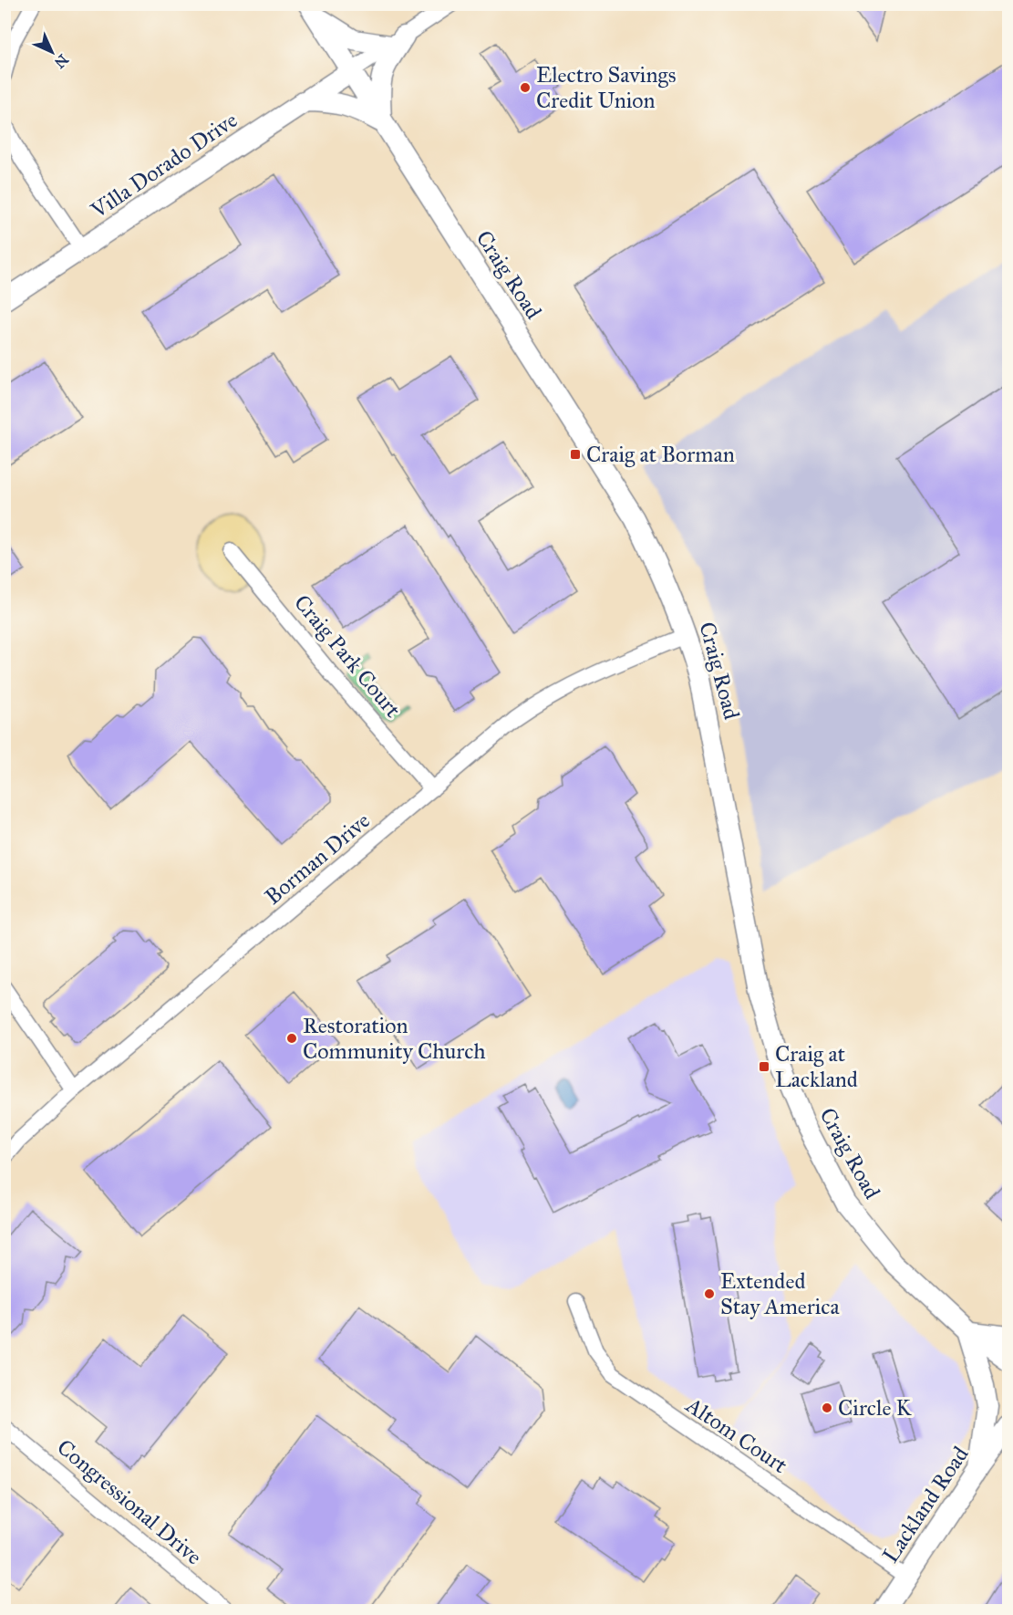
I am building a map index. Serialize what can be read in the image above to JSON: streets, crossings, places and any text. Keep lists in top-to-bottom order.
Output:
{
  "streets": {
    "main road": ["Villa Dorado Drive", "Craig Road", "Lackland Road"],
    "street": [
      "Craig Park Court",
      "Borman Drive",
      "Altom Court",
      "Congressional Drive"
    ]
  },
  "crossings": [
    ["Villa Dorado Drive", "Craig Road"],
    ["Craig Road", "Borman Drive"],
    ["Craig Park Court", "Borman Drive"],
    ["Altom Court", "Lackland Road"]
  ],
  "places": {
    "other": [
      "Electro Savings Credit Union",
      "Restoration Community Church",
      "Extended Stay America",
      "Circle K"
    ],
    "transit": ["Craig at Borman", "Craig at Lackland"]
  },
  "north": "bottom right"
}
